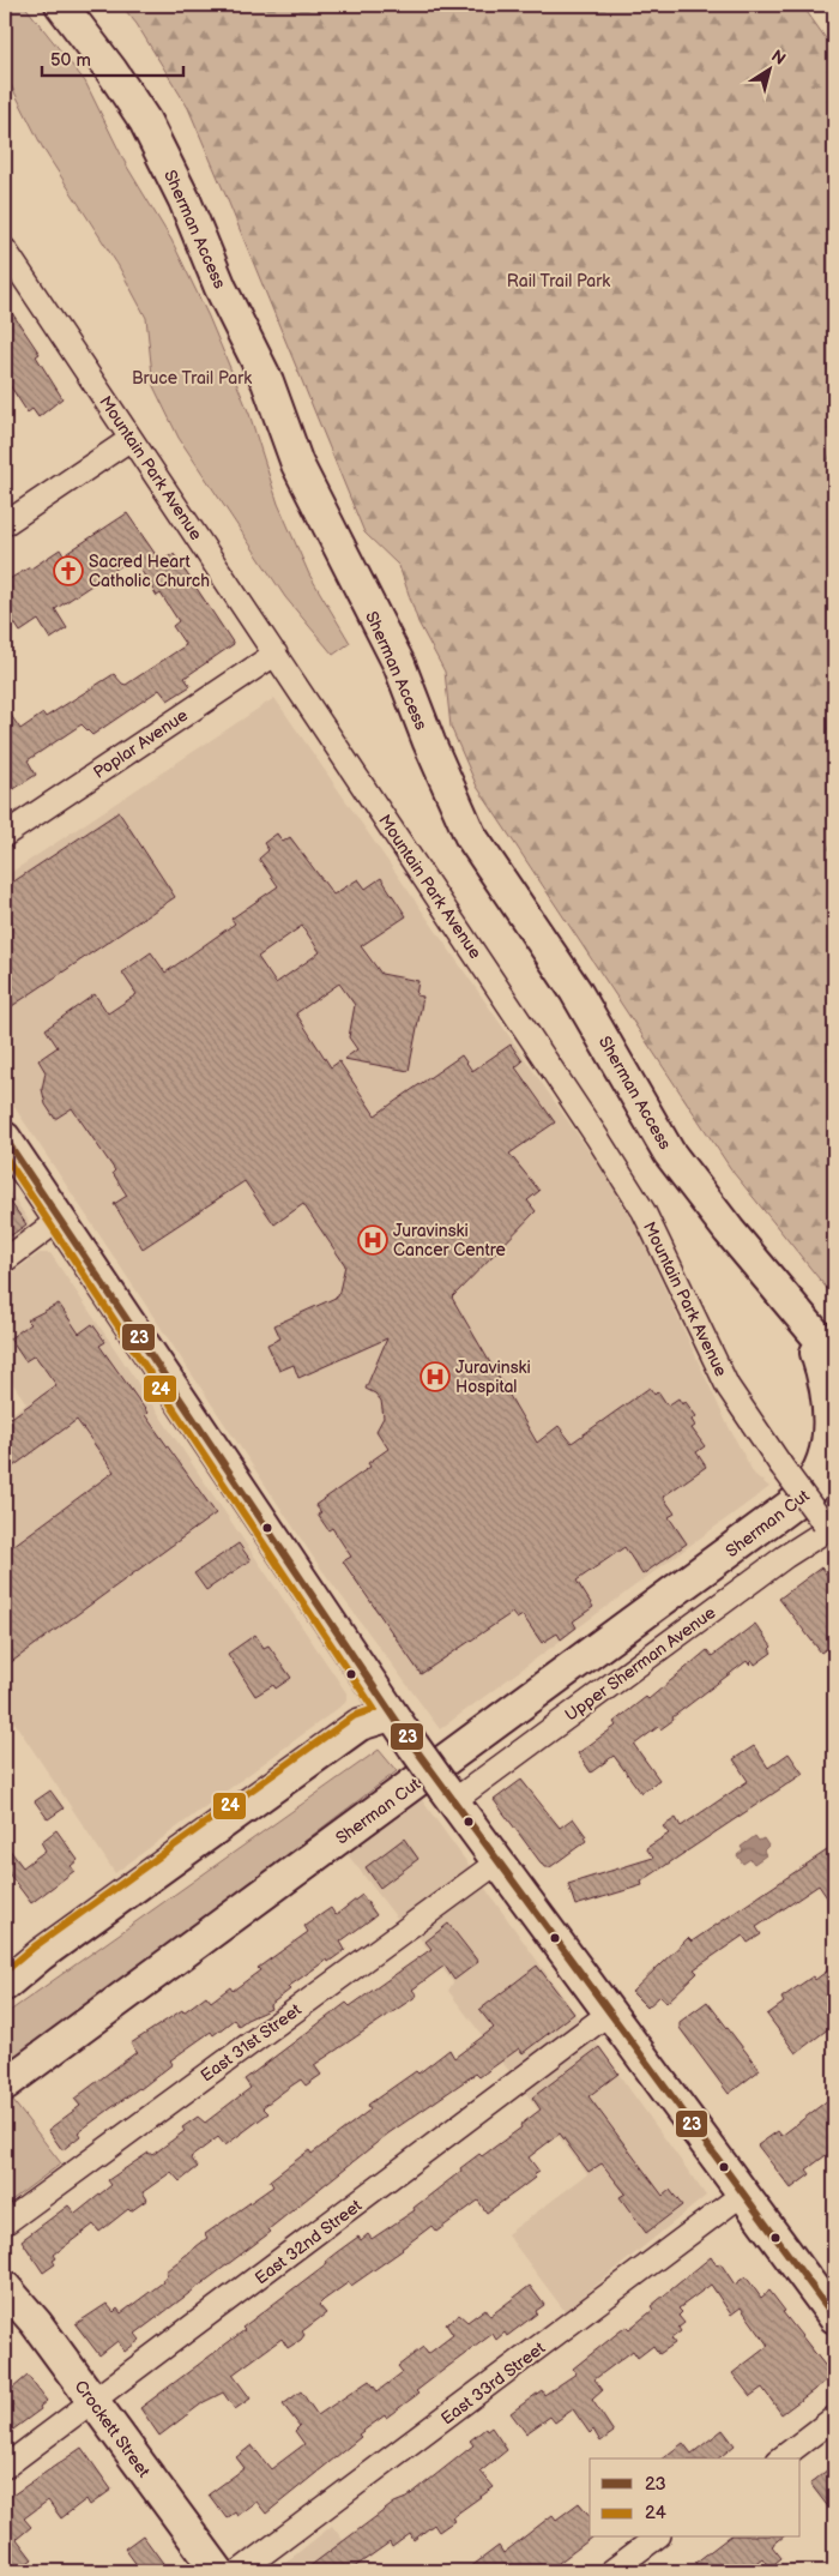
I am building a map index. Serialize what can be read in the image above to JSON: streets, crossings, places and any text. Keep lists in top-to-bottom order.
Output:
{
  "streets": {
    "main road": ["Sherman Access", "Sherman Cut", "Crockett Street"],
    "street": [
      "Mountain Park Avenue",
      "Poplar Avenue",
      "Upper Sherman Avenue",
      "East 31st Street",
      "East 32nd Street",
      "East 33rd Street"
    ]
  },
  "crossings": [
    ["Mountain Park Avenue", "Poplar Avenue"],
    ["Mountain Park Avenue", "Upper Sherman Avenue"],
    ["East 32nd Street", "Crockett Street"]
  ],
  "parks": ["Rail Trail Park", "Bruce Trail Park"],
  "places": {
    "church": ["Sacred Heart Catholic Church"],
    "hospital": ["Juravinski Cancer Centre", "Juravinski Hospital"]
  },
  "lines": ["transit line 23", "transit line 24"],
  "legend": ["23", "24"],
  "scale_bar": "50 m",
  "north": "top right"
}
